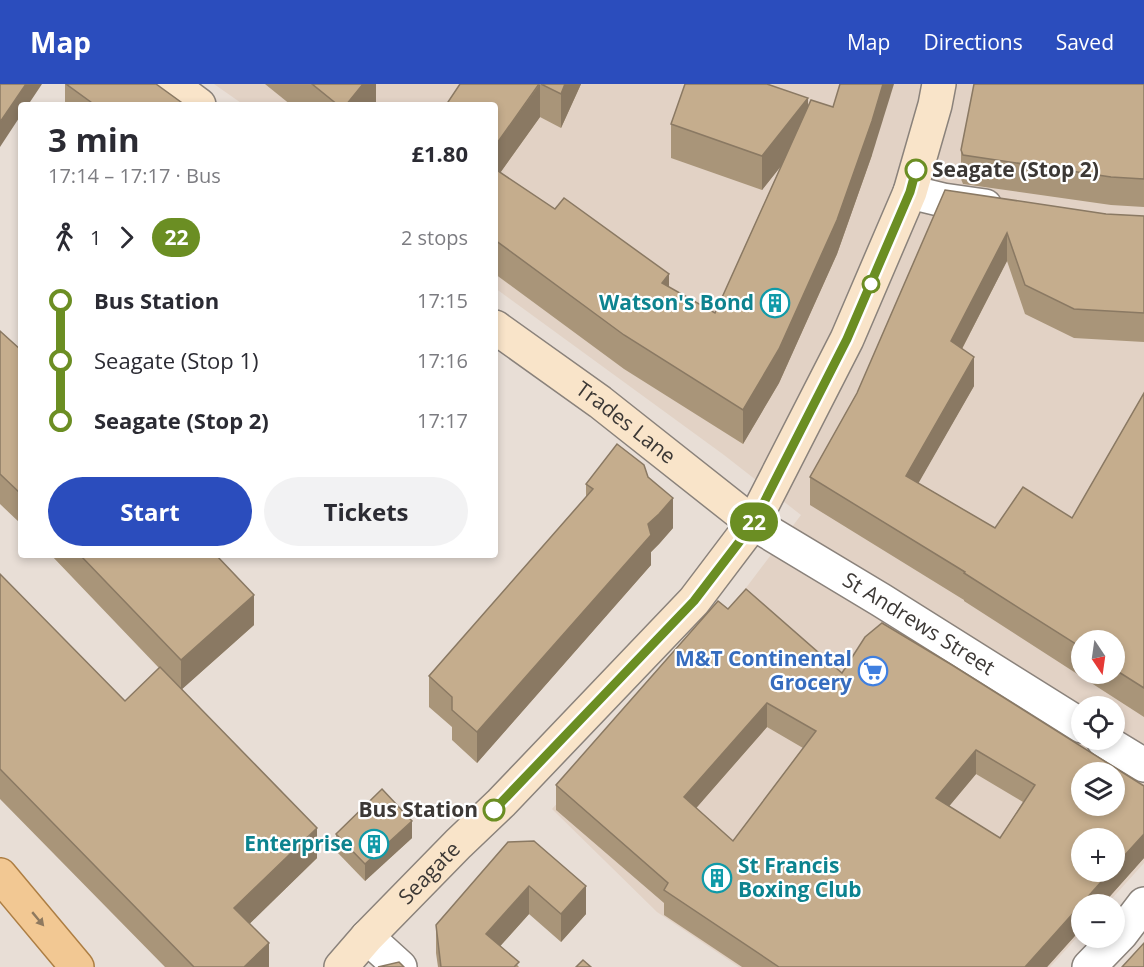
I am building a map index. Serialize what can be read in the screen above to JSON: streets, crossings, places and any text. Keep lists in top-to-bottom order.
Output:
{
  "streets": {
    "street": ["Trades Lane", "St Andrews Street", "Seagate"]
  },
  "crossings": [
    ["Trades Lane", "St Andrews Street"],
    ["Trades Lane", "Seagate"],
    ["St Andrews Street", "Seagate"]
  ],
  "places": {
    "other": ["Seagate (Stop 2)", "Bus Station"],
    "building": ["Watson's Bond", "Enterprise", "St Francis Boxing Club"],
    "supermarket": ["M&T Continental Grocery"]
  },
  "lines": ["bus line 22"],
  "north": "bottom",
  "page": {
    "header": "Map",
    "nav": ["Map", "Directions", "Saved"],
    "on_map": "22",
    "heading": ["3 min", "17:14 – 17:17 · Bus", "£1.80"],
    "legs": ["1", "22", "2 stops"],
    "list": [
      {
        "name": "Bus Station",
        "value": "17:15"
      },
      {
        "name": "Seagate (Stop 1)",
        "value": "17:16"
      },
      {
        "name": "Seagate (Stop 2)",
        "value": "17:17"
      }
    ],
    "buttons": ["Start", "Tickets"],
    "map_buttons": ["+", "−"]
  }
}
